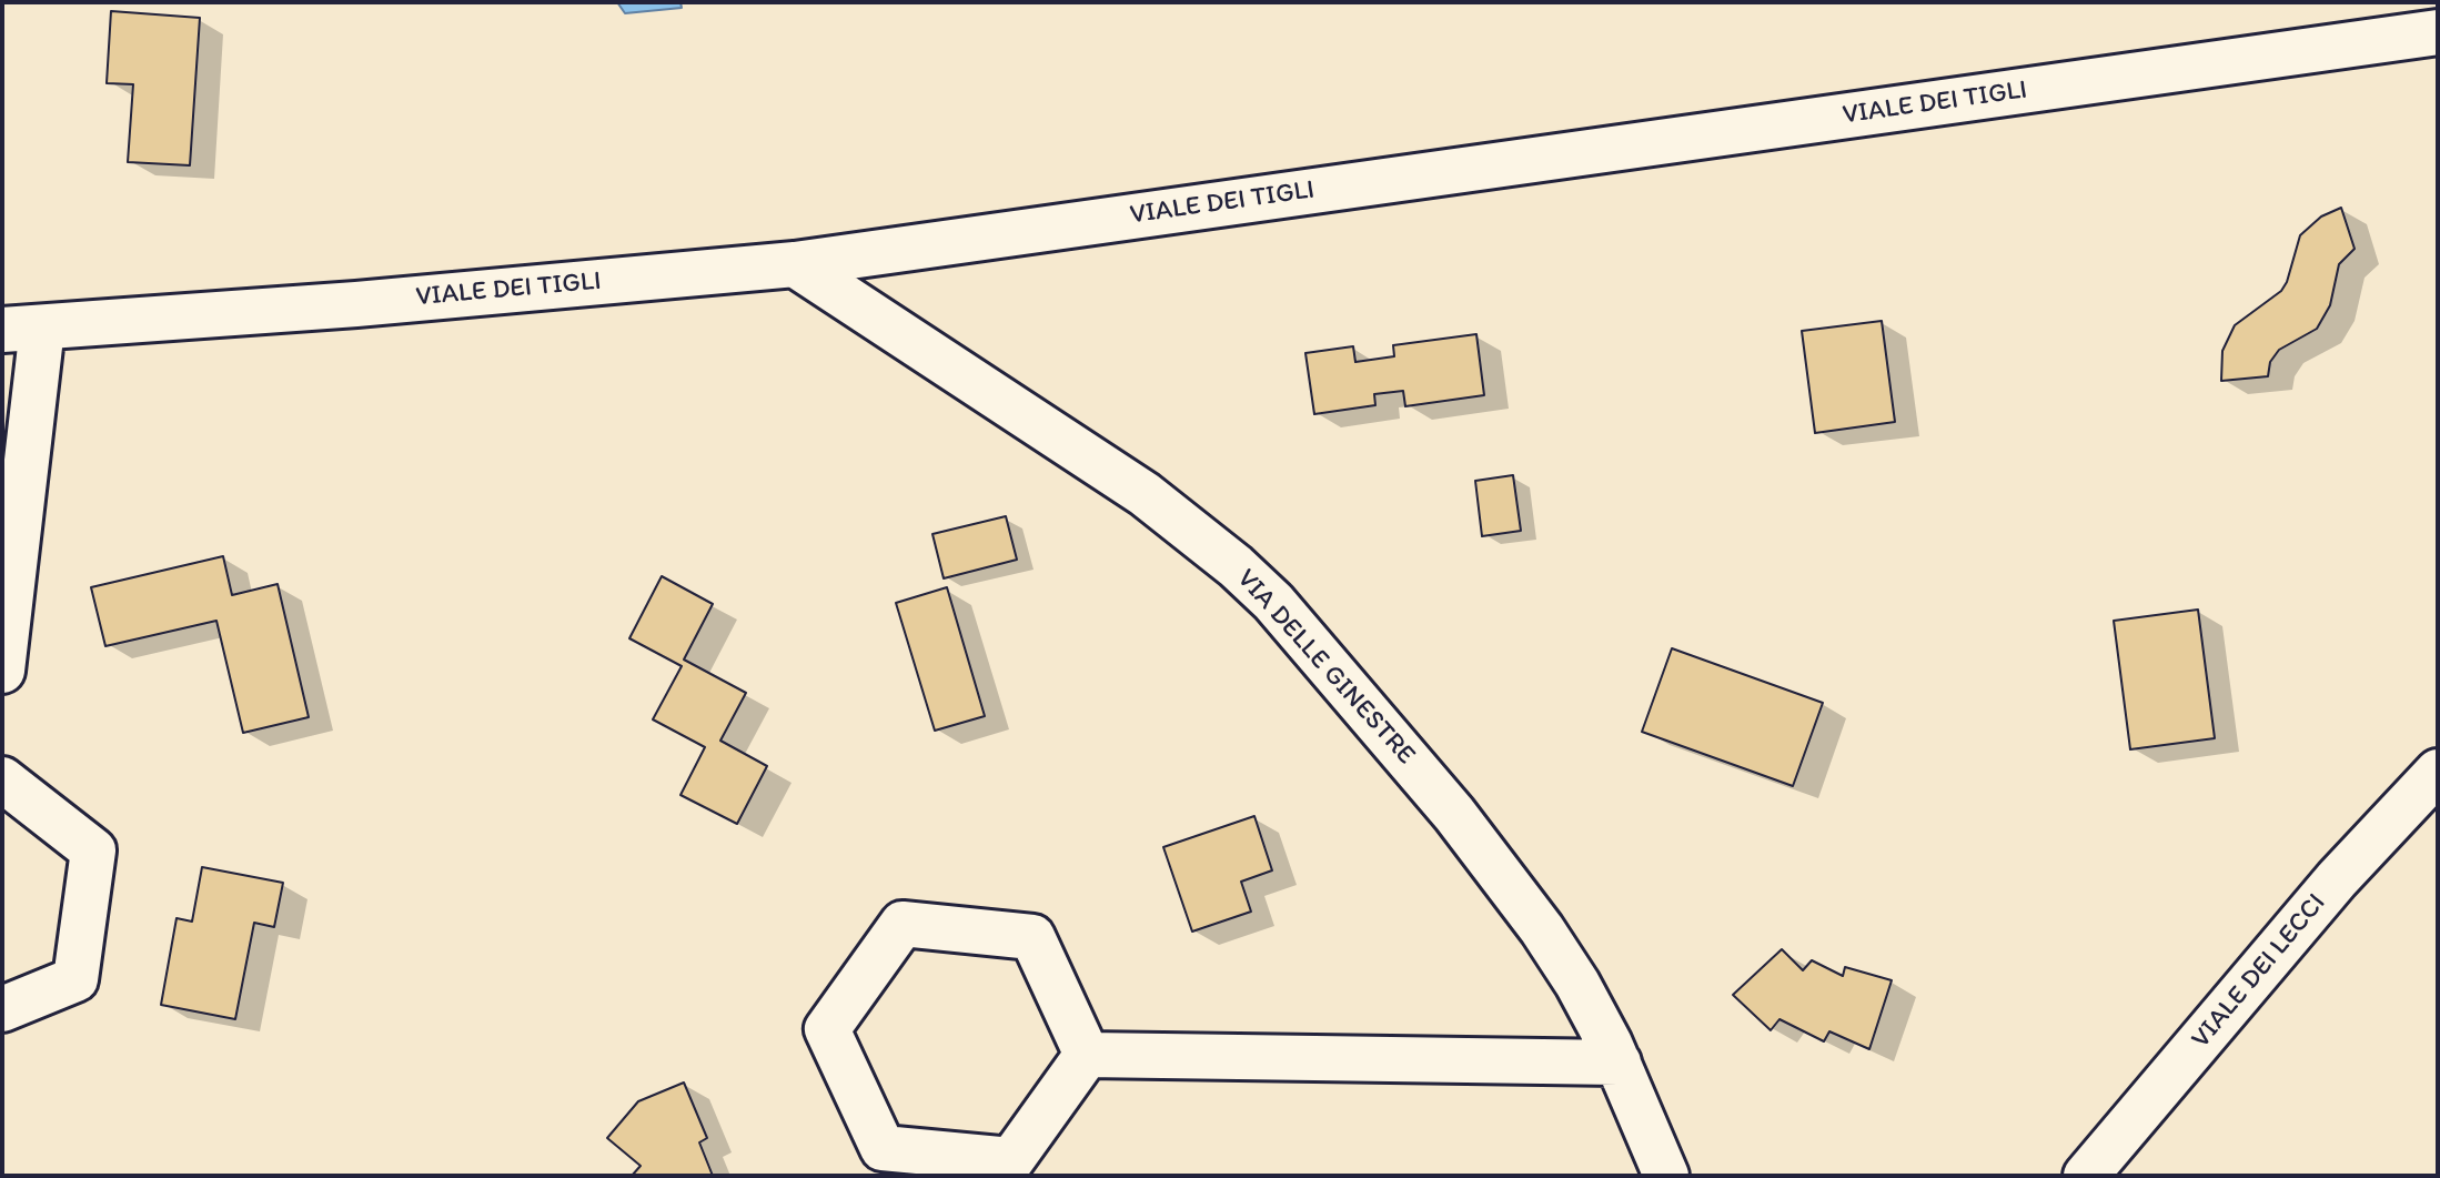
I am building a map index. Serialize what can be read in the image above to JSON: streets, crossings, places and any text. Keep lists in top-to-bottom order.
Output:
{
  "streets": {
    "street": ["VIALE DEI TIGLI", "VIA DELLE GINESTRE", "VIALE DEI LECCI"]
  },
  "crossings": [
    ["VIALE DEI TIGLI", "VIA DELLE GINESTRE"]
  ]
}
